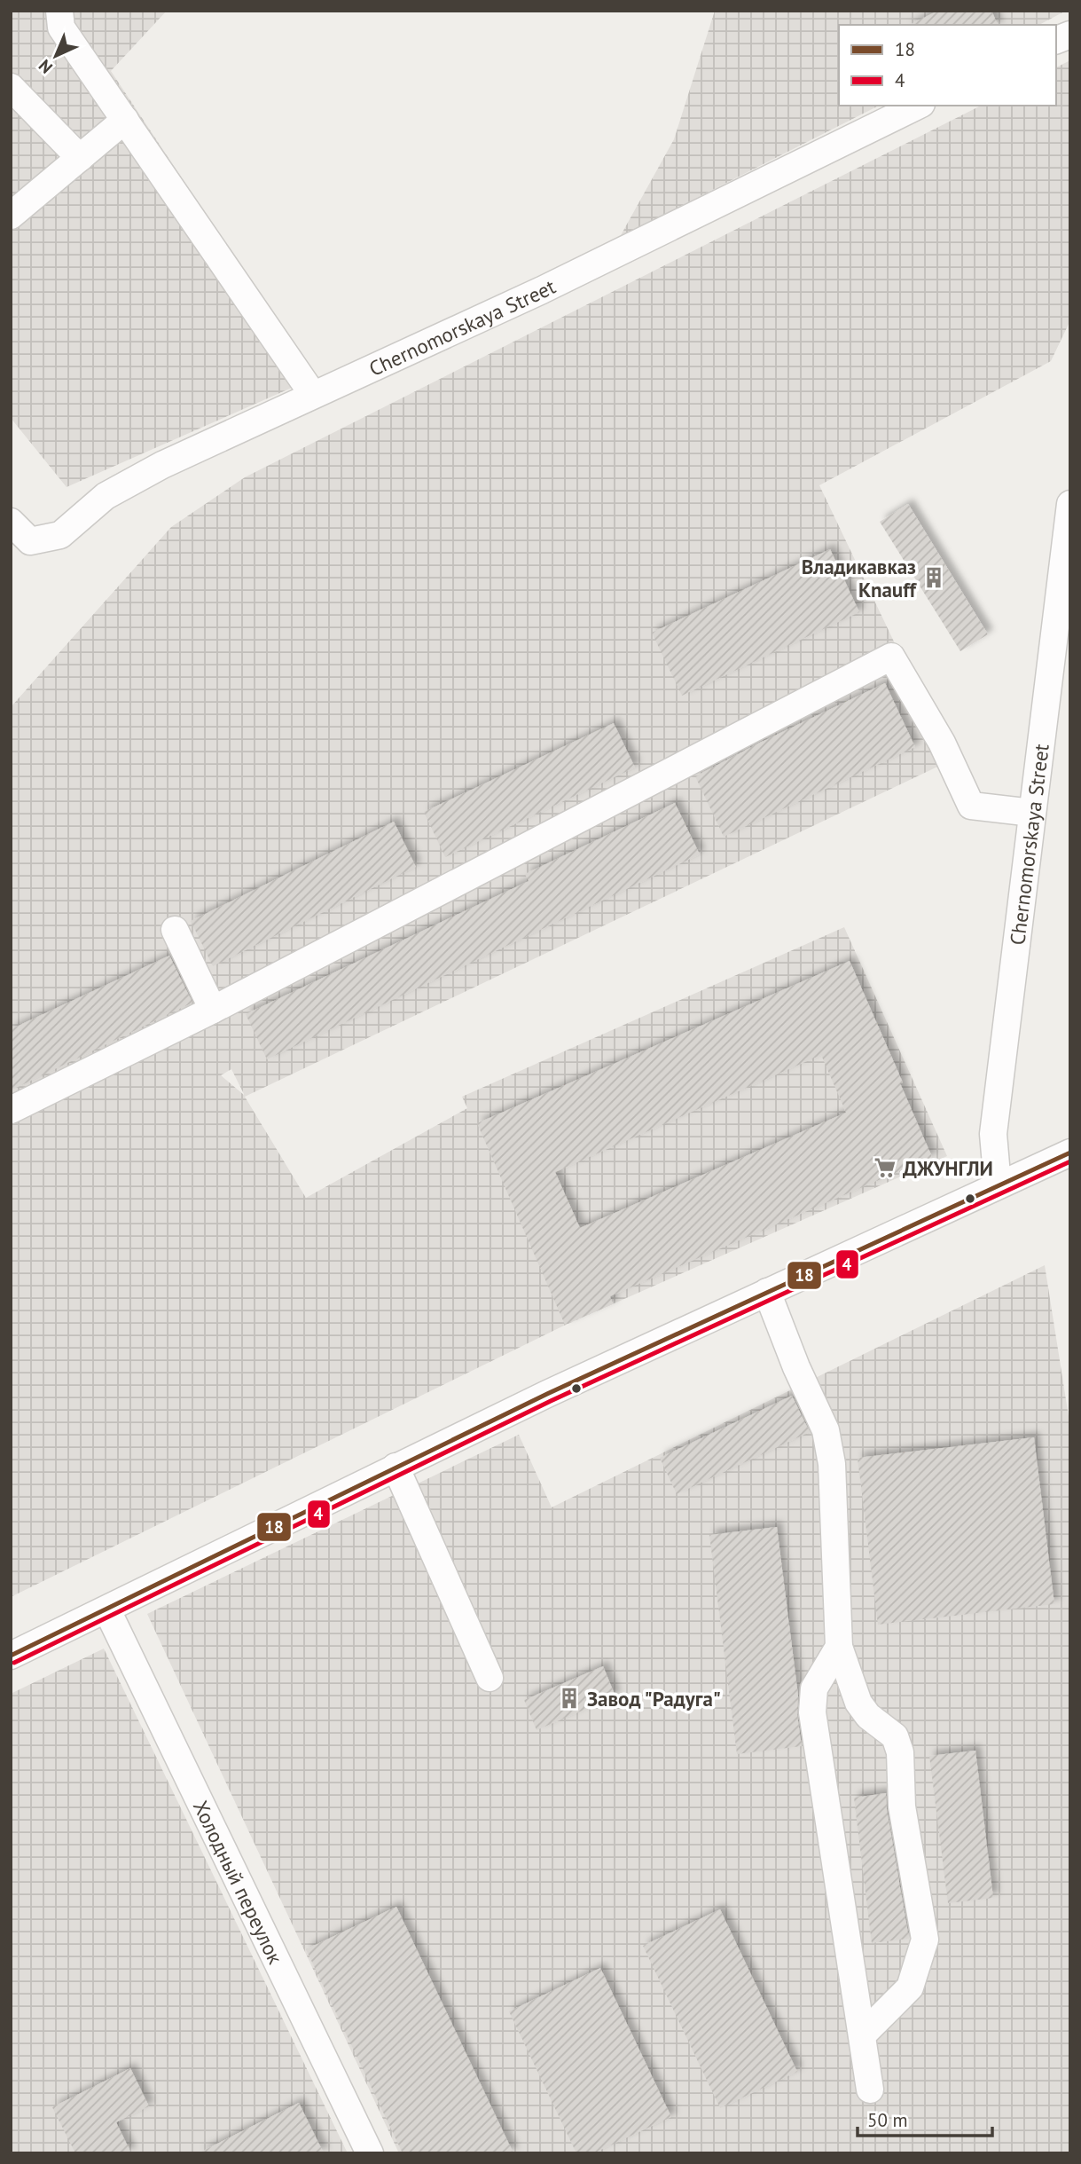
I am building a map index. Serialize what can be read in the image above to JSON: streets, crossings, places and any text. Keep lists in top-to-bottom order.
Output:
{
  "streets": {
    "street": ["Chernomorskaya Street", "Холодный переулок"]
  },
  "places": {
    "building": ["Владикавказ Knauff", "Завод \"Радуга\""],
    "supermarket": ["ДЖУНГЛИ"]
  },
  "lines": ["transit line 18", "transit line 4"],
  "legend": ["18", "4"],
  "scale_bar": "50 m",
  "north": "bottom left"
}
